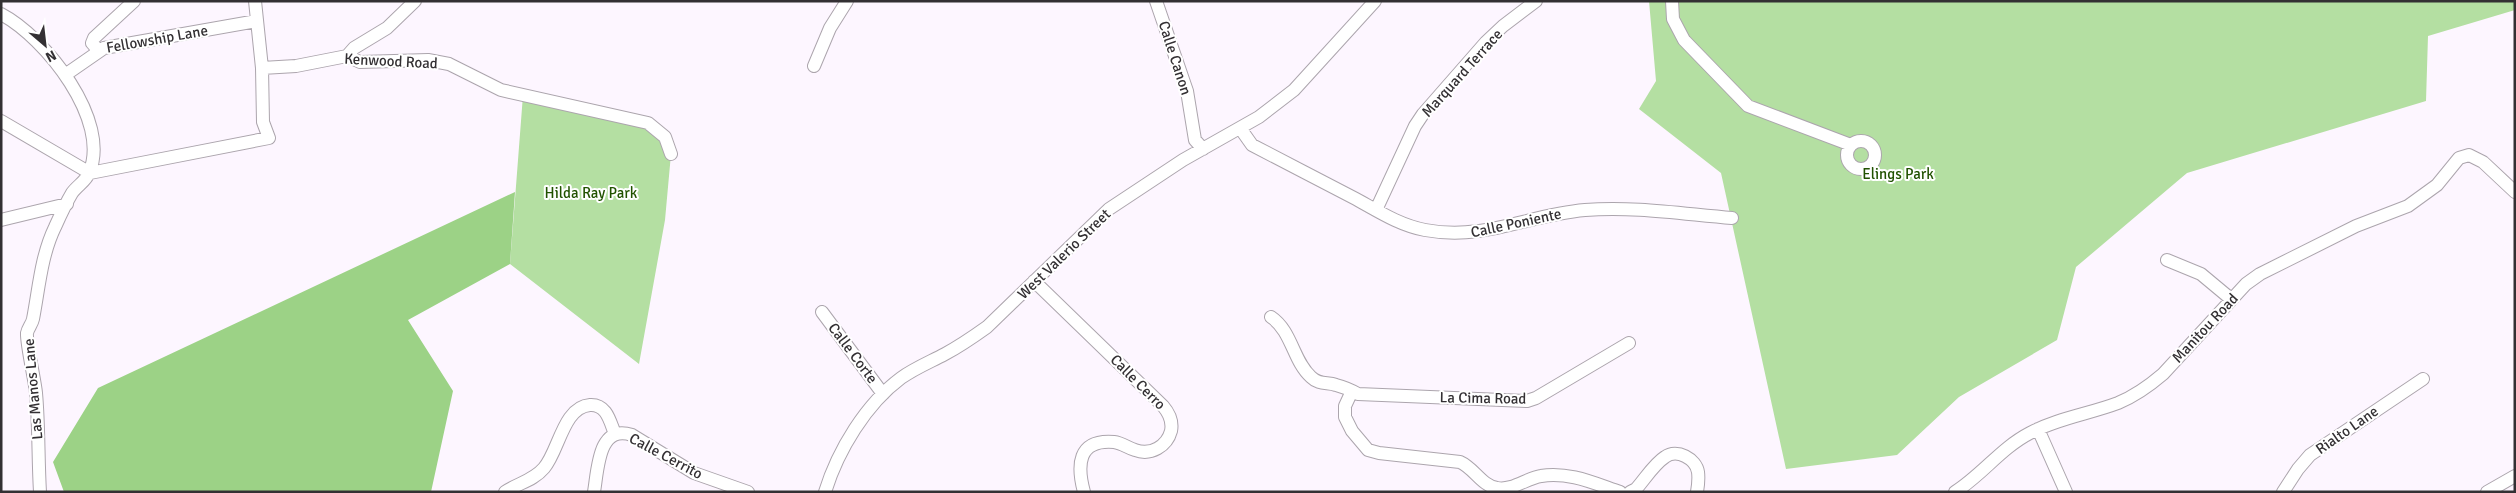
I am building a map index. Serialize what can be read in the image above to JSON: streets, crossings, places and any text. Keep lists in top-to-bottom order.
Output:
{
  "streets": {
    "street": [
      "Fellowship Lane",
      "Calle Canon",
      "Kenwood Road",
      "Marquard Terrace",
      "Calle Poniente",
      "West Valerio Street",
      "Manitou Road",
      "Calle Corte",
      "Calle Cerro",
      "Las Manos Lane",
      "La Cima Road",
      "Rialto Lane",
      "Calle Cerrito"
    ]
  },
  "crossings": [
    ["Calle Canon", "West Valerio Street"],
    ["Marquard Terrace", "Calle Poniente"],
    ["Calle Poniente", "West Valerio Street"],
    ["West Valerio Street", "Calle Corte"],
    ["West Valerio Street", "Calle Cerro"]
  ],
  "parks": ["Elings Park", "Hilda Ray Park"],
  "north": "bottom right"
}
